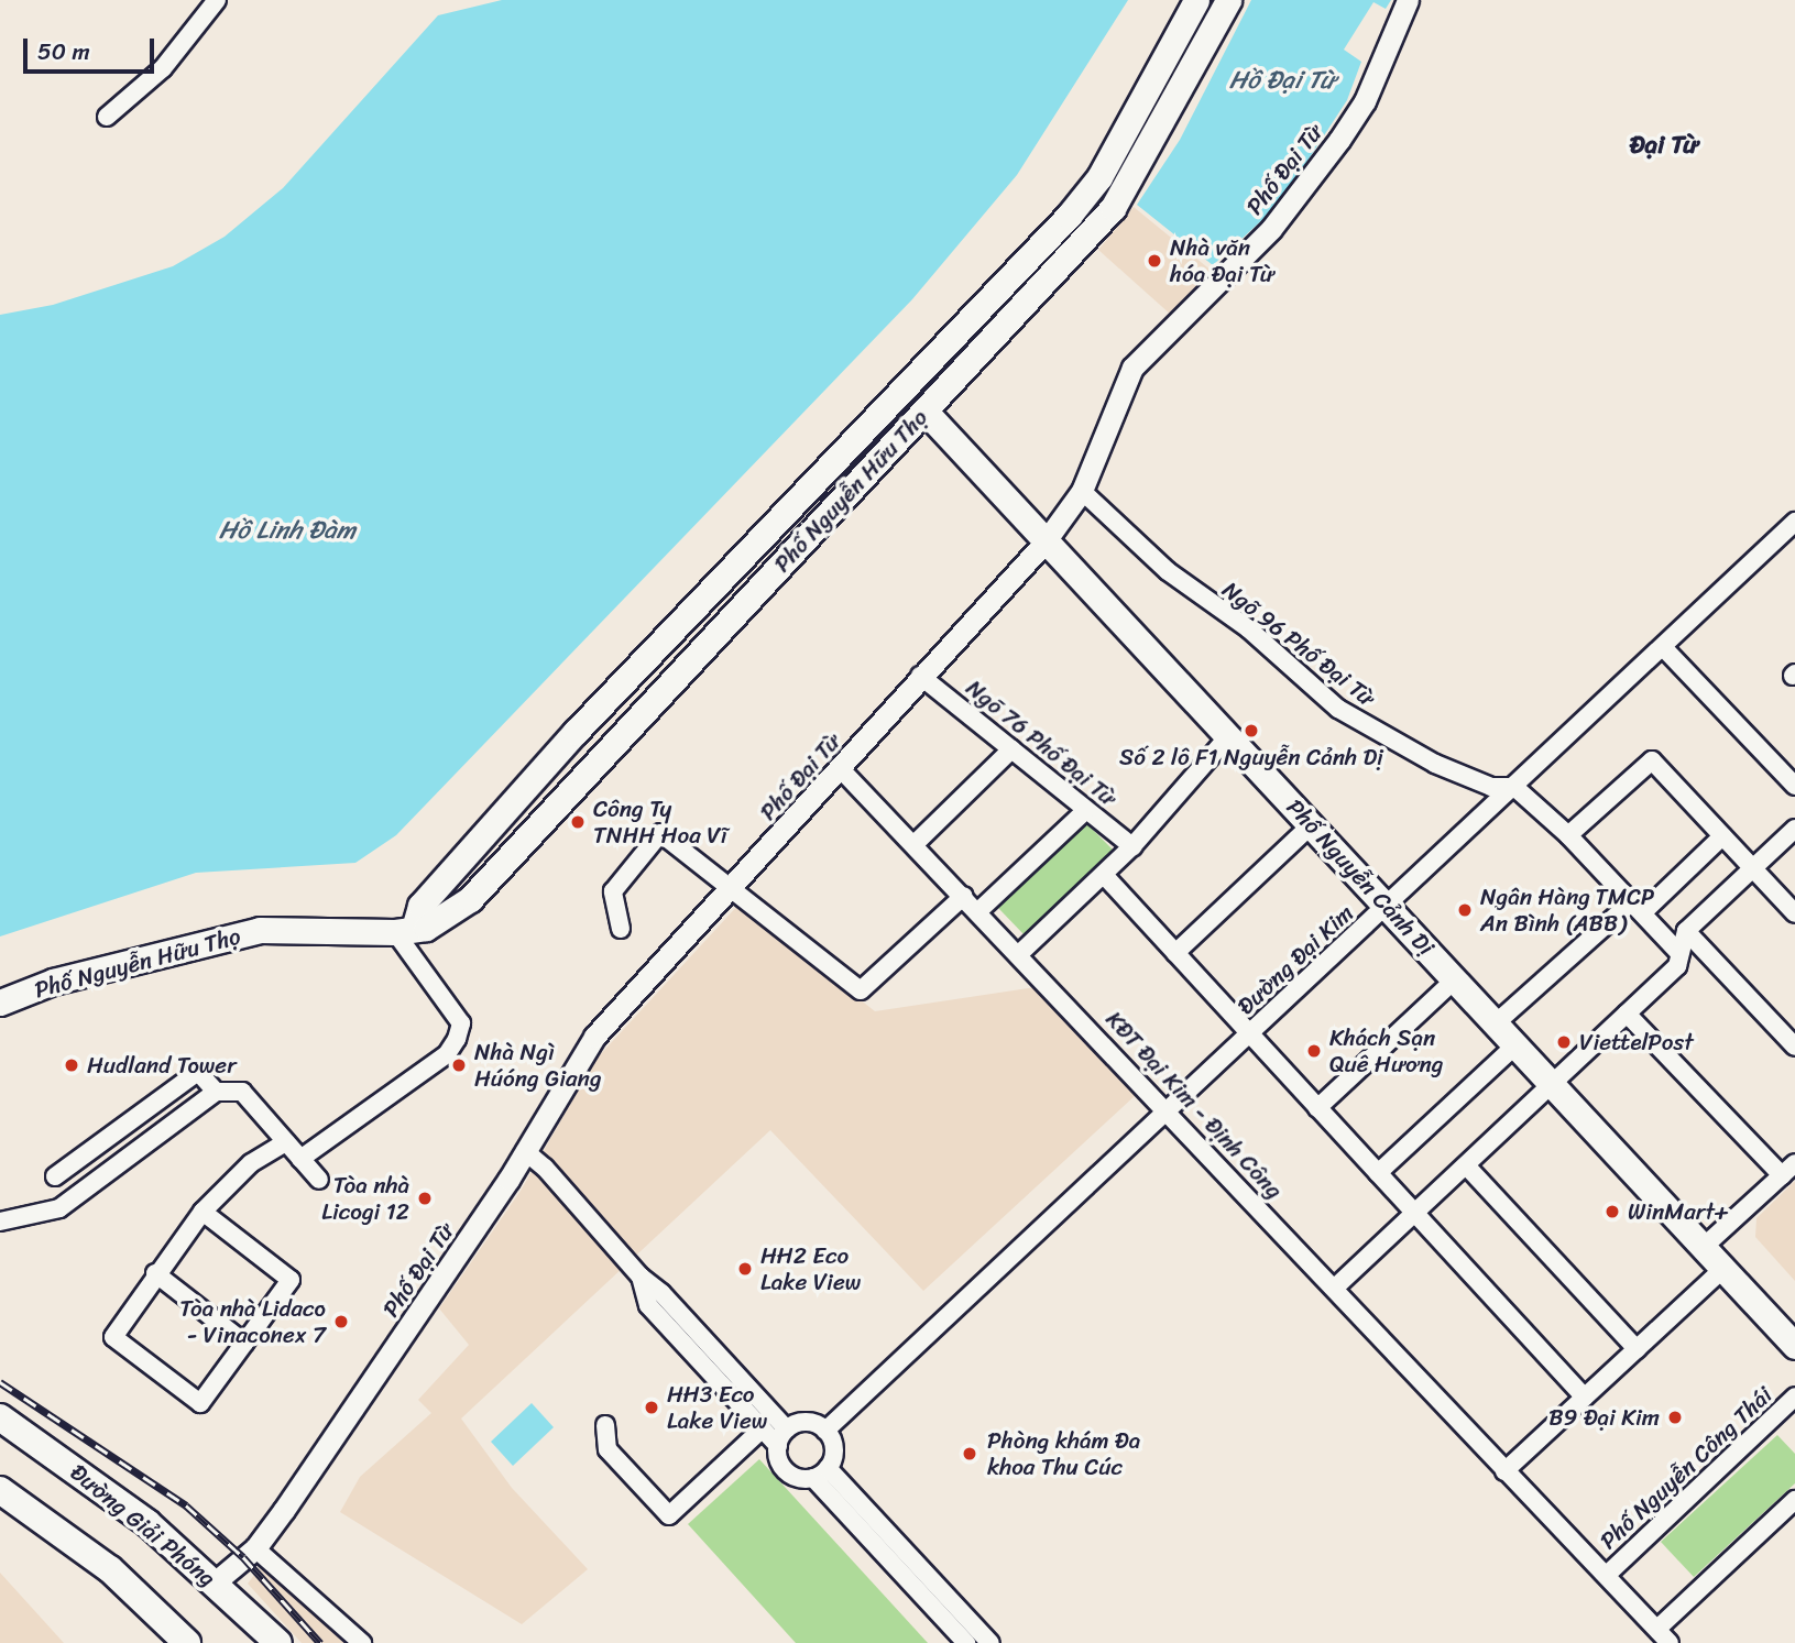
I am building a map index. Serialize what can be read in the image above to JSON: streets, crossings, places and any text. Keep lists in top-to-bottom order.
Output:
{
  "streets": {
    "main road": ["Phố Nguyễn Hữu Thọ", "Phố Nguyễn Cảnh Dị", "Đường Giải Phóng"],
    "street": [
      "Phố Đại Từ",
      "Ngõ 96 Phố Đại Từ",
      "Ngõ 76 Phố Đại Từ",
      "Đường Đại Kim",
      "KĐT Đại Kim - Định Công",
      "Phố Nguyễn Công Thái"
    ]
  },
  "crossings": [
    ["Phố Đại Từ", "Ngõ 96 Phố Đại Từ"],
    ["Phố Đại Từ", "Ngõ 76 Phố Đại Từ"],
    ["Phố Đại Từ", "Phố Nguyễn Cảnh Dị"],
    ["Phố Đại Từ", "KĐT Đại Kim - Định Công"],
    ["Phố Đại Từ", "Đường Giải Phóng"],
    ["Phố Nguyễn Hữu Thọ", "Phố Nguyễn Cảnh Dị"],
    ["Ngõ 96 Phố Đại Từ", "Đường Đại Kim"],
    ["Phố Nguyễn Cảnh Dị", "Đường Đại Kim"],
    ["Đường Đại Kim", "KĐT Đại Kim - Định Công"],
    ["KĐT Đại Kim - Định Công", "Phố Nguyễn Công Thái"]
  ],
  "districts": ["Đại Từ"],
  "water": ["Hồ Đại Từ", "Hồ Linh Đàm"],
  "places": [
    "Nhà văn hóa Đại Từ",
    "Số 2 lô F1 Nguyễn Cảnh Dị",
    "Công Ty TNHH Hoa Vĩ",
    "Ngân Hàng TMCP An Bình (ABB)",
    "ViettelPost",
    "Khách Sạn Quê Hương",
    "Hudland Tower",
    "Nhà Ngì Húóng Giang",
    "Tòa nhà Licogi 12",
    "WinMart+",
    "HH2 Eco Lake View",
    "Tòa nhà Lidaco - Vinaconex 7",
    "HH3 Eco Lake View",
    "B9 Đại Kim",
    "Phòng khám Đa khoa Thu Cúc"
  ],
  "scale_bar": "50 m"
}
